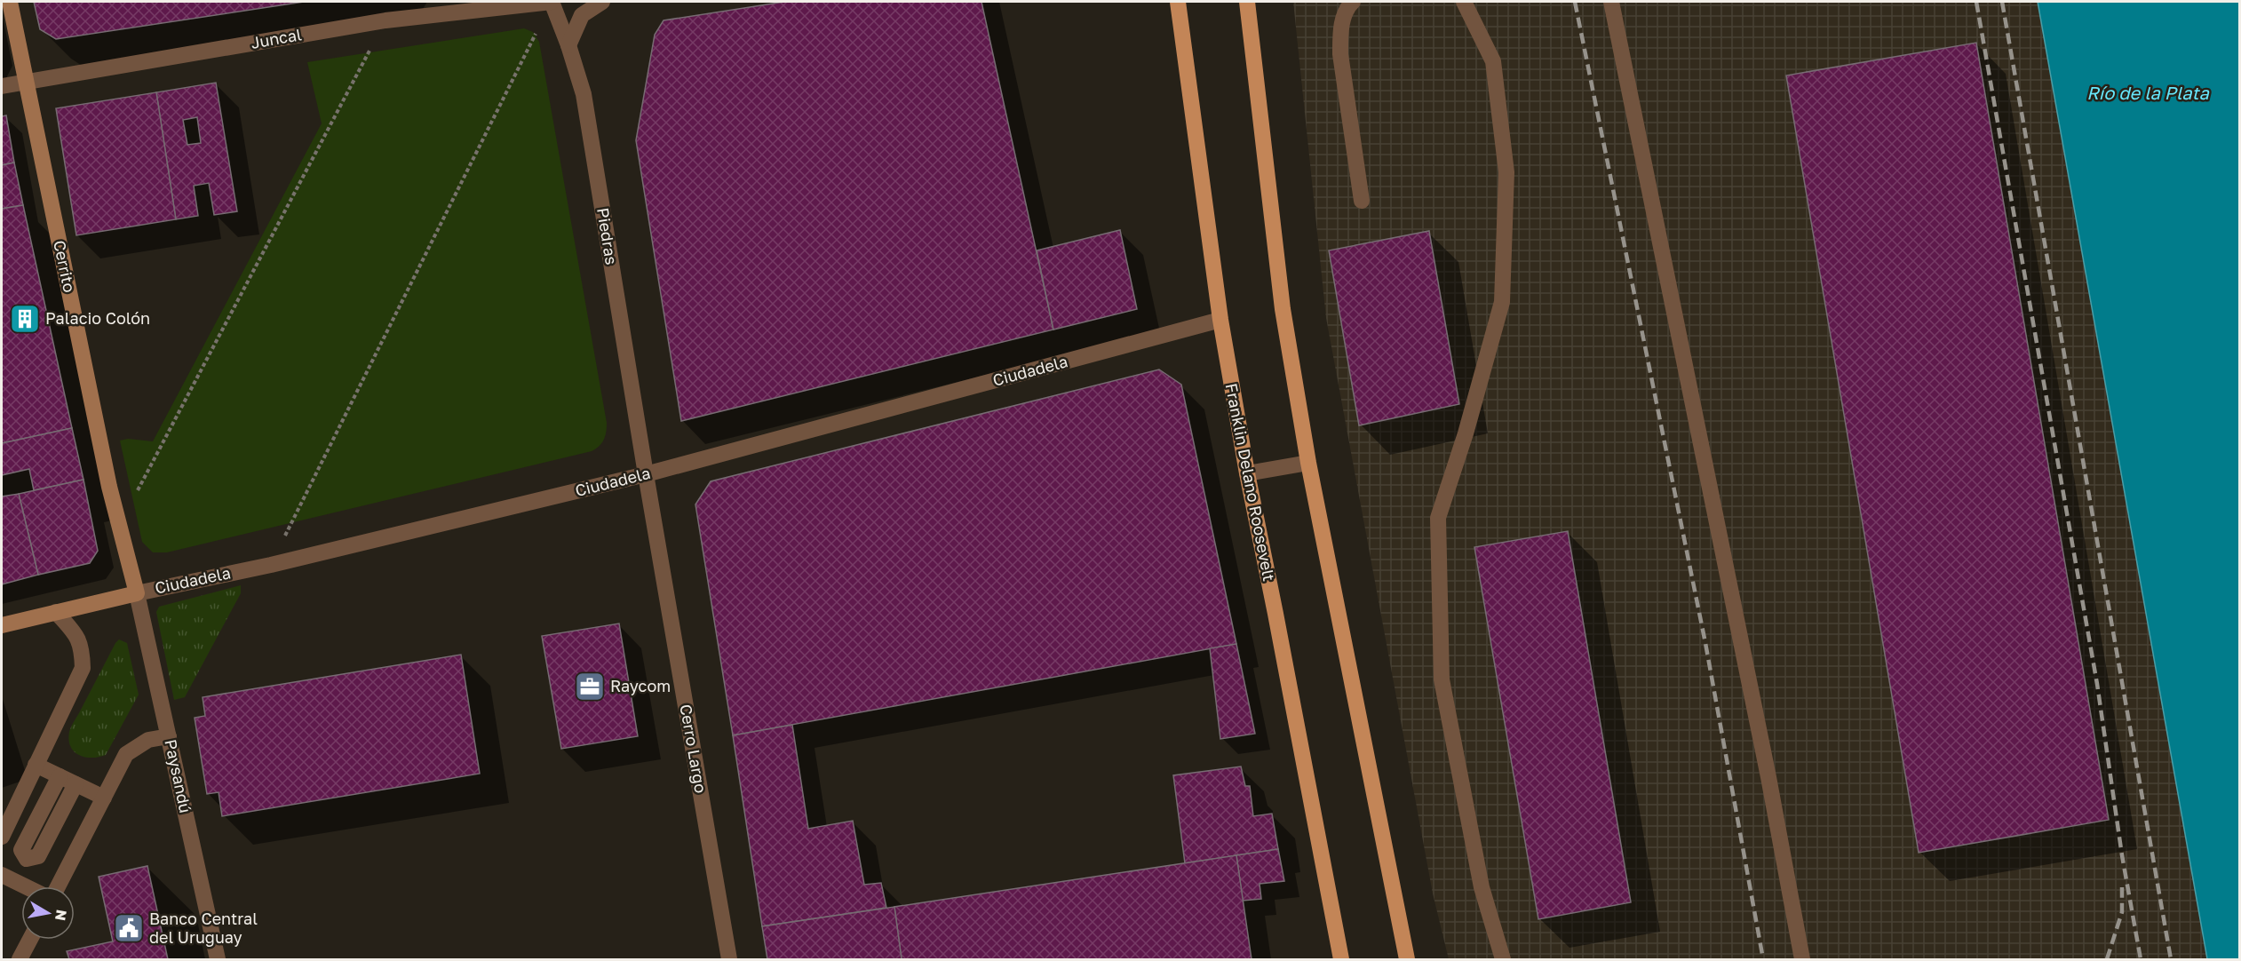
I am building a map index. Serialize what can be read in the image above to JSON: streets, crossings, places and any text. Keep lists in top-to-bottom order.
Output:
{
  "streets": {
    "main road": ["Franklin Delano Roosevelt"],
    "street": [
      "Juncal",
      "Piedras",
      "Cerrito",
      "Ciudadela",
      "Cerro Largo",
      "Paysandú"
    ]
  },
  "crossings": [
    ["Juncal", "Piedras"],
    ["Juncal", "Cerrito"],
    ["Piedras", "Ciudadela"],
    ["Piedras", "Cerro Largo"],
    ["Cerrito", "Ciudadela"],
    ["Cerrito", "Paysandú"],
    ["Ciudadela", "Franklin Delano Roosevelt"],
    ["Ciudadela", "Cerro Largo"],
    ["Ciudadela", "Paysandú"]
  ],
  "water": ["Río de la Plata"],
  "places": {
    "building": ["Palacio Colón"],
    "office": ["Raycom"],
    "public building": ["Banco Central del Uruguay"]
  },
  "north": "right"
}
